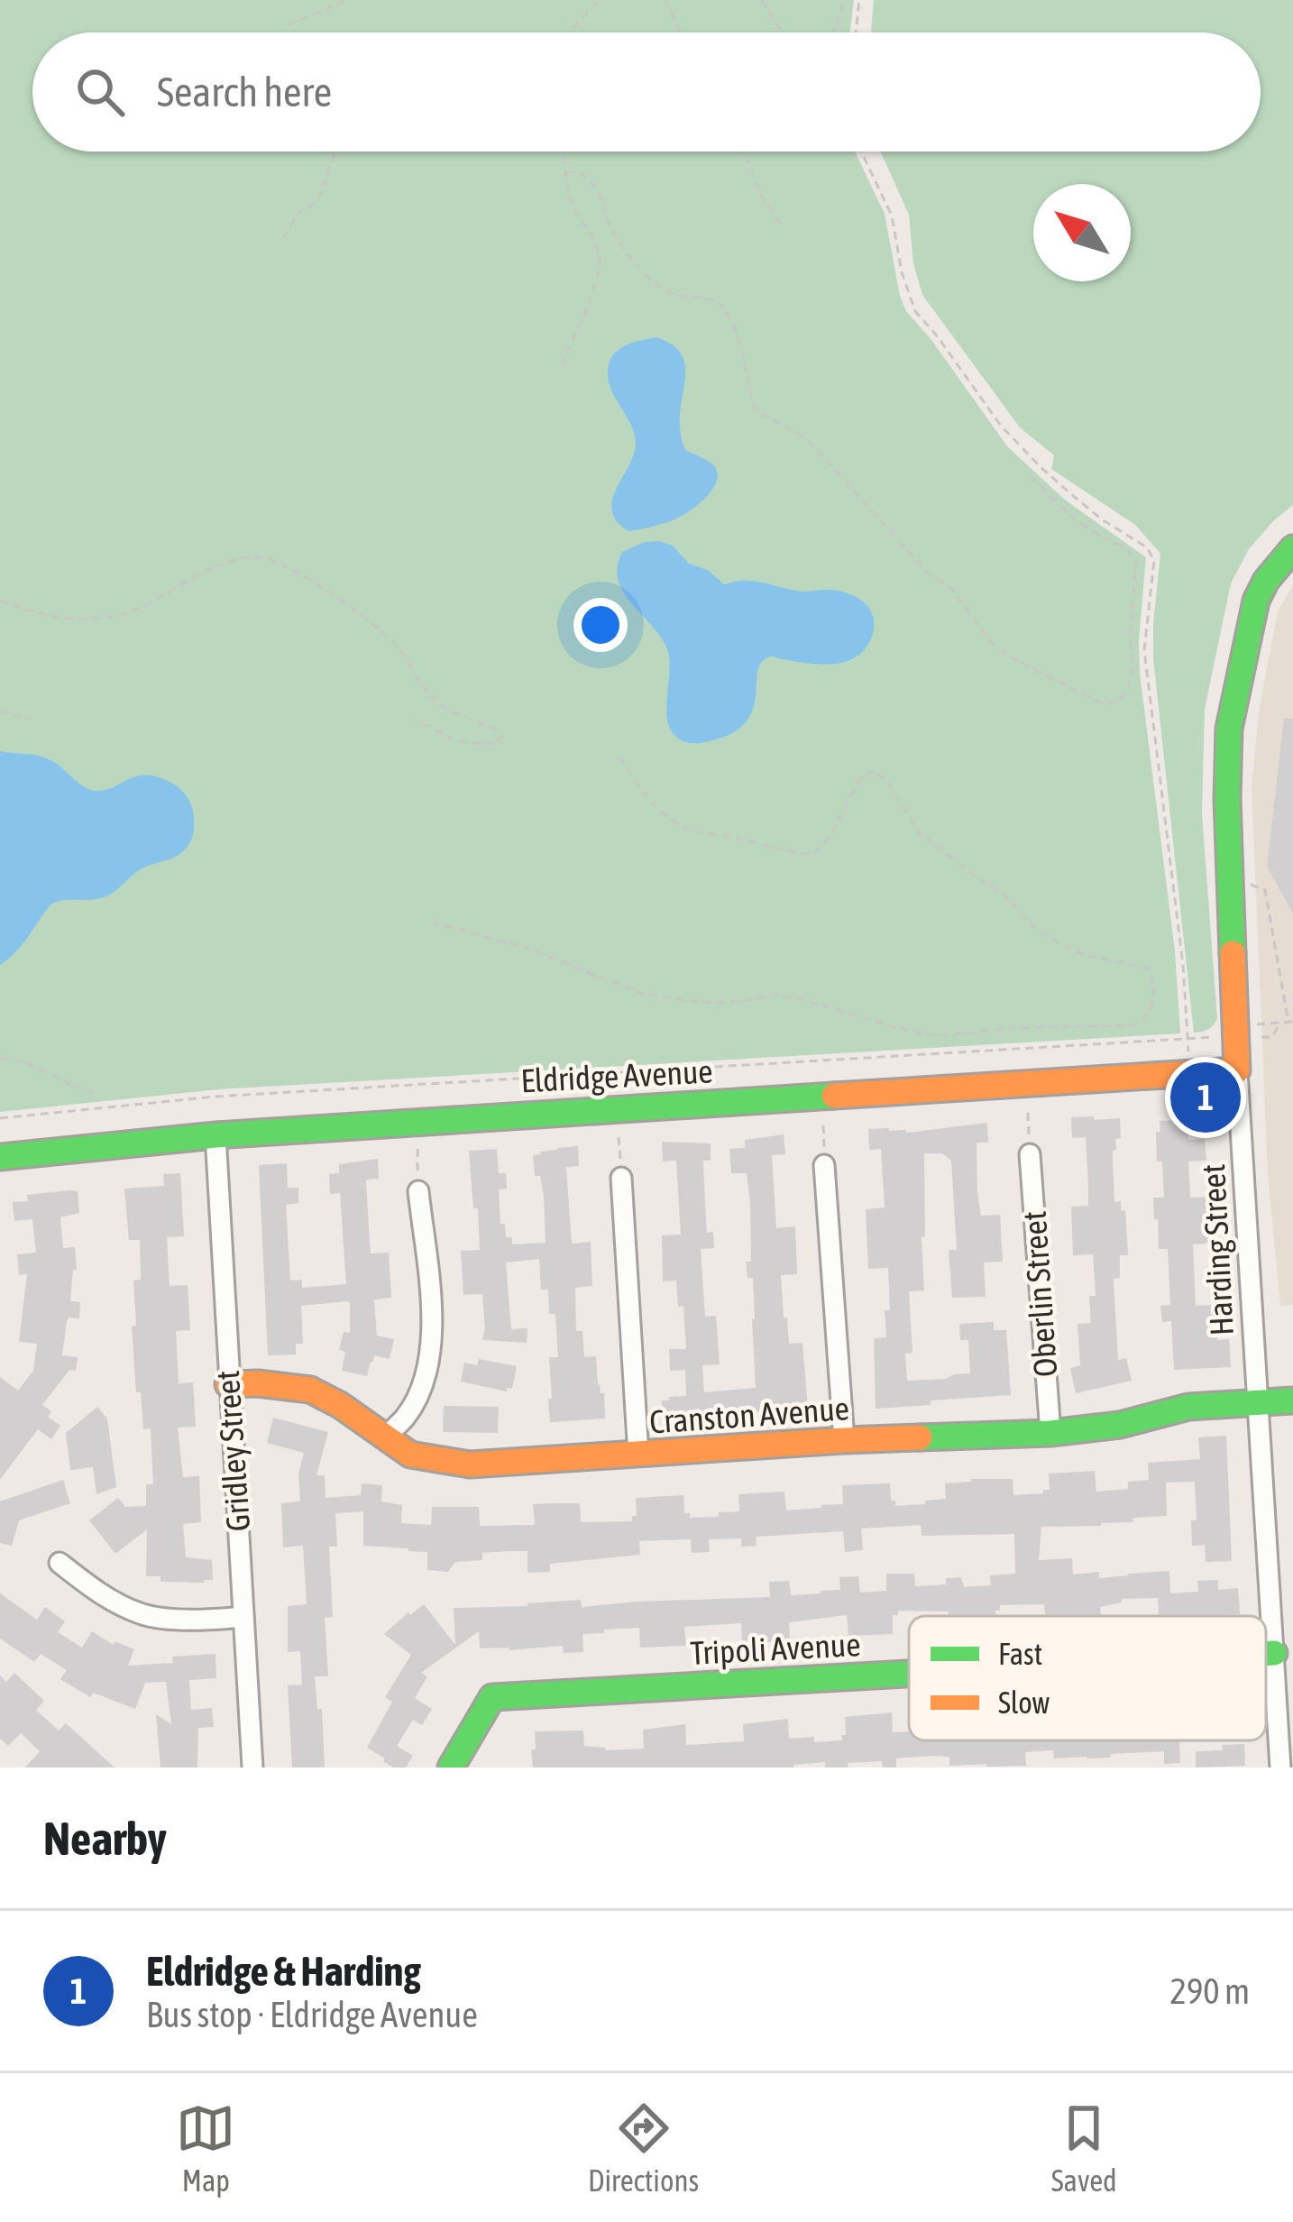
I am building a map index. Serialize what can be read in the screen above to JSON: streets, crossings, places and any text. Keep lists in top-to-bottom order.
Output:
{
  "streets": {
    "street": [
      "Eldridge Avenue",
      "Harding Street",
      "Oberlin Street",
      "Cranston Avenue",
      "Gridley Street",
      "Tripoli Avenue"
    ]
  },
  "crossings": [
    ["Eldridge Avenue", "Harding Street"],
    ["Eldridge Avenue", "Gridley Street"],
    ["Harding Street", "Cranston Avenue"],
    ["Harding Street", "Tripoli Avenue"],
    ["Oberlin Street", "Cranston Avenue"],
    ["Cranston Avenue", "Gridley Street"]
  ],
  "legend": ["Fast", "Slow"],
  "north": "top left",
  "page": {
    "search": "Search here",
    "pins": "1",
    "heading": "Nearby",
    "list": [
      {
        "mark": "1",
        "name": "Eldridge & Harding",
        "note": "Bus stop · Eldridge Avenue",
        "value": "290 m"
      }
    ],
    "nav": ["Map", "Directions", "Saved"]
  }
}
